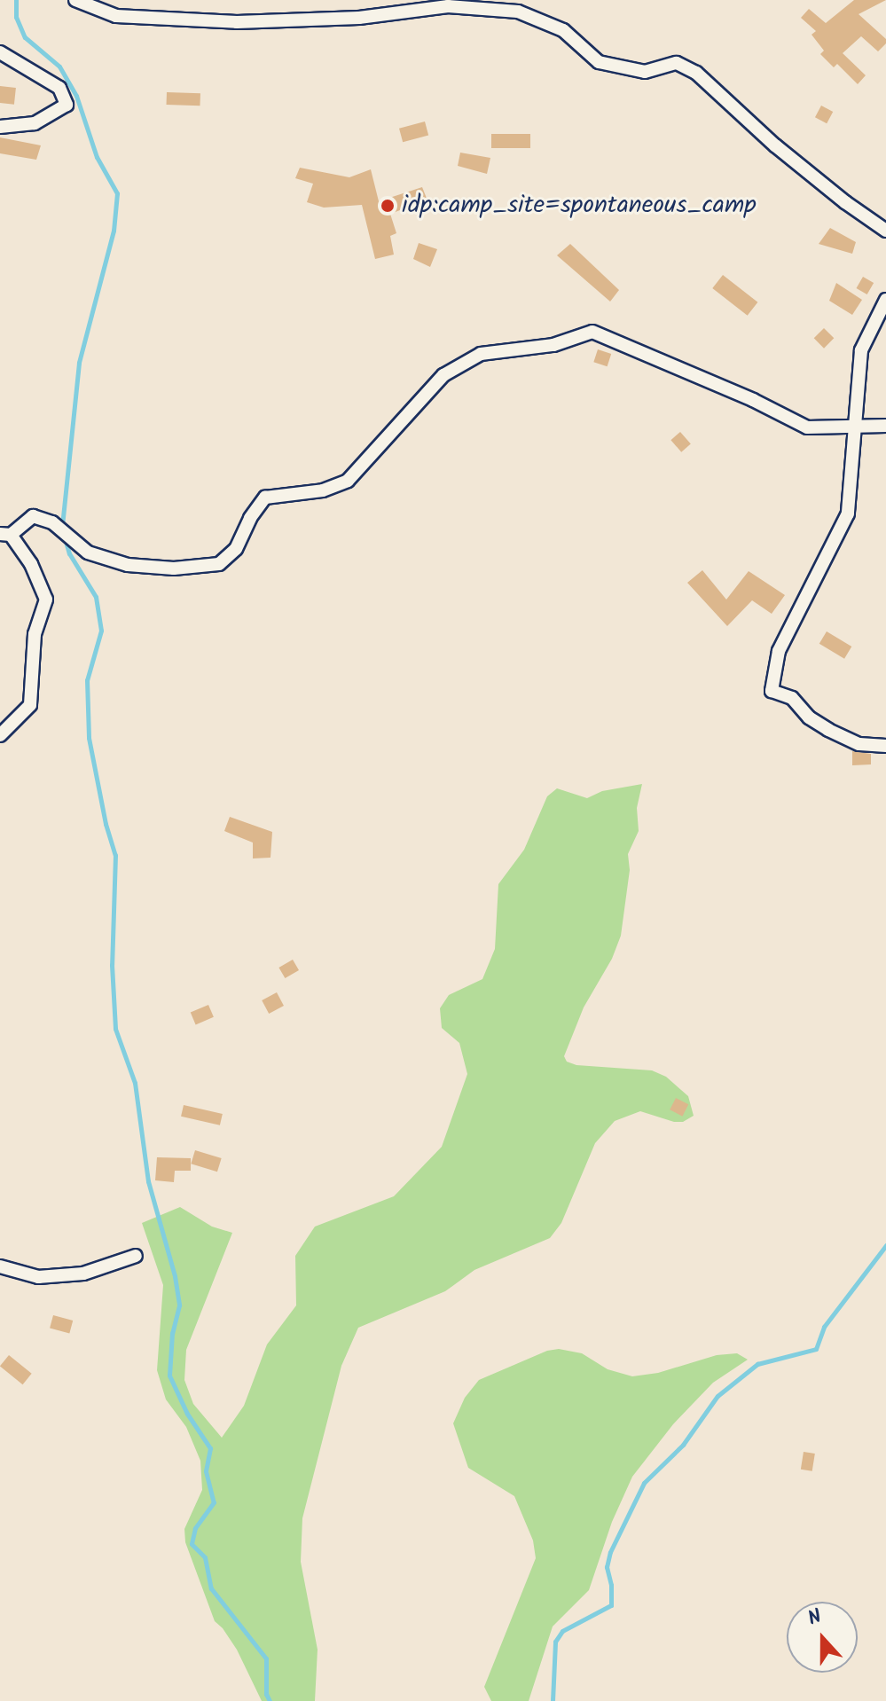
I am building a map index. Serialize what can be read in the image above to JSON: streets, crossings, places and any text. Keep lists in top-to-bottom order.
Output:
{
  "places": ["idp:camp_site=spontaneous_camp"],
  "north": "top"
}
